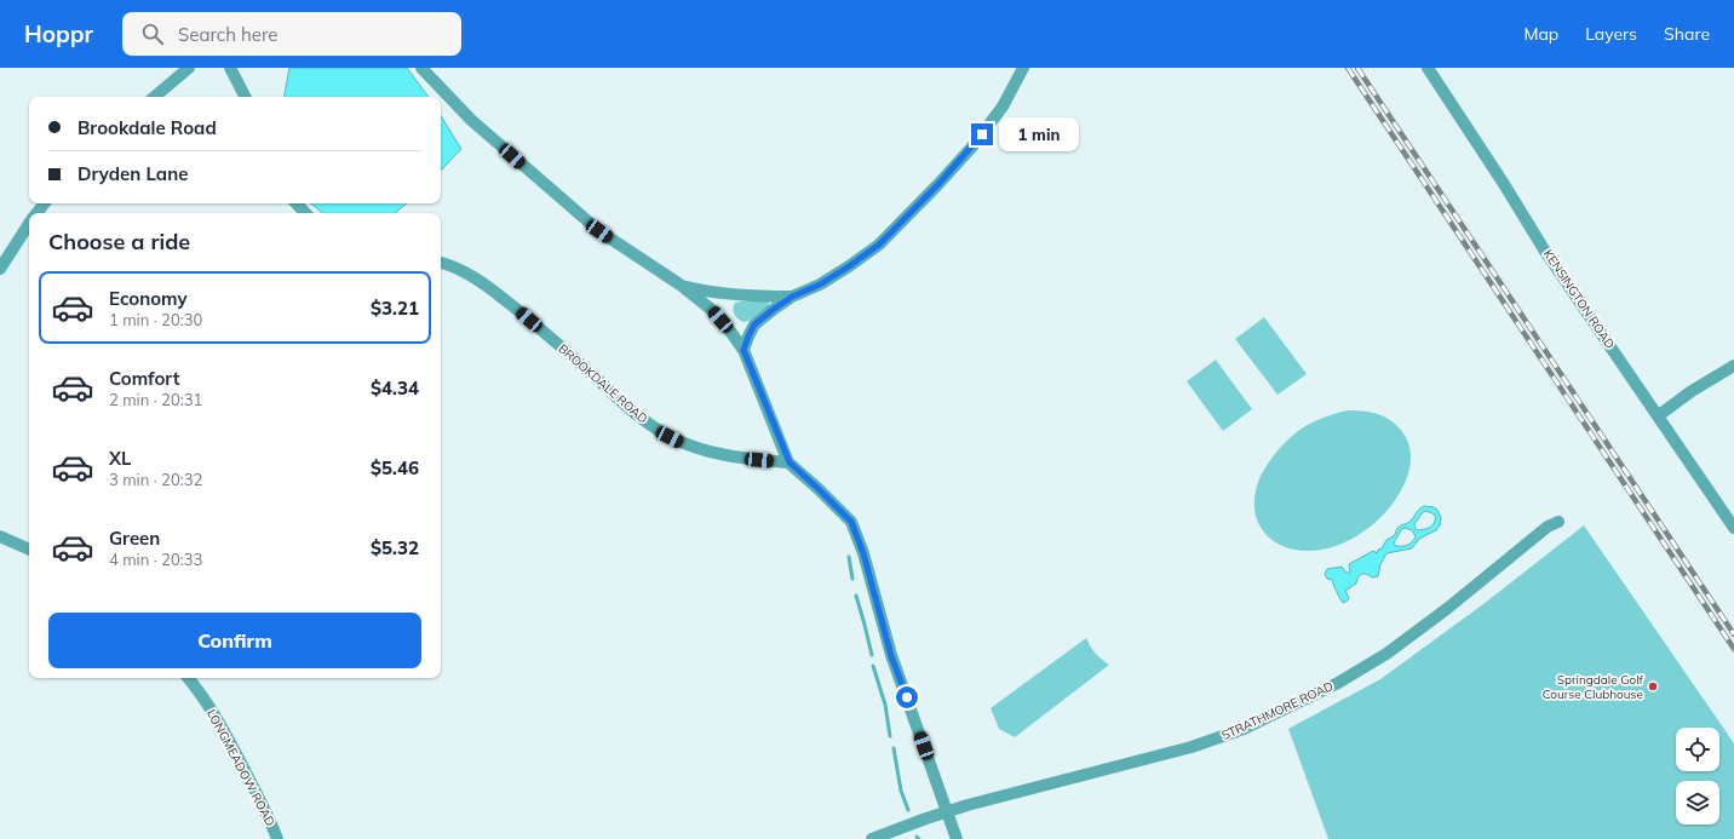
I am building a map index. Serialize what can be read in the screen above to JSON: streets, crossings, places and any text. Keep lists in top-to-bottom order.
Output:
{
  "streets": {
    "street": [
      "KENSINGTON ROAD",
      "BROOKDALE ROAD",
      "STRATHMORE ROAD",
      "LONGMEADOW ROAD"
    ]
  },
  "places": ["Springdale Golf Course Clubhouse"],
  "page": {
    "header": "Hoppr",
    "search": "Search here",
    "nav": ["Map", "Layers", "Share"],
    "banner": ["Brookdale Road", "Dryden Lane"],
    "bubble": "1 min",
    "heading": "Choose a ride",
    "list": [
      {
        "name": "Economy",
        "note": "1 min · 20:30",
        "value": "$3.21"
      },
      {
        "name": "Comfort",
        "note": "2 min · 20:31",
        "value": "$4.34"
      },
      {
        "name": "XL",
        "note": "3 min · 20:32",
        "value": "$5.46"
      },
      {
        "name": "Green",
        "note": "4 min · 20:33",
        "value": "$5.32"
      }
    ],
    "buttons": "Confirm"
  }
}
